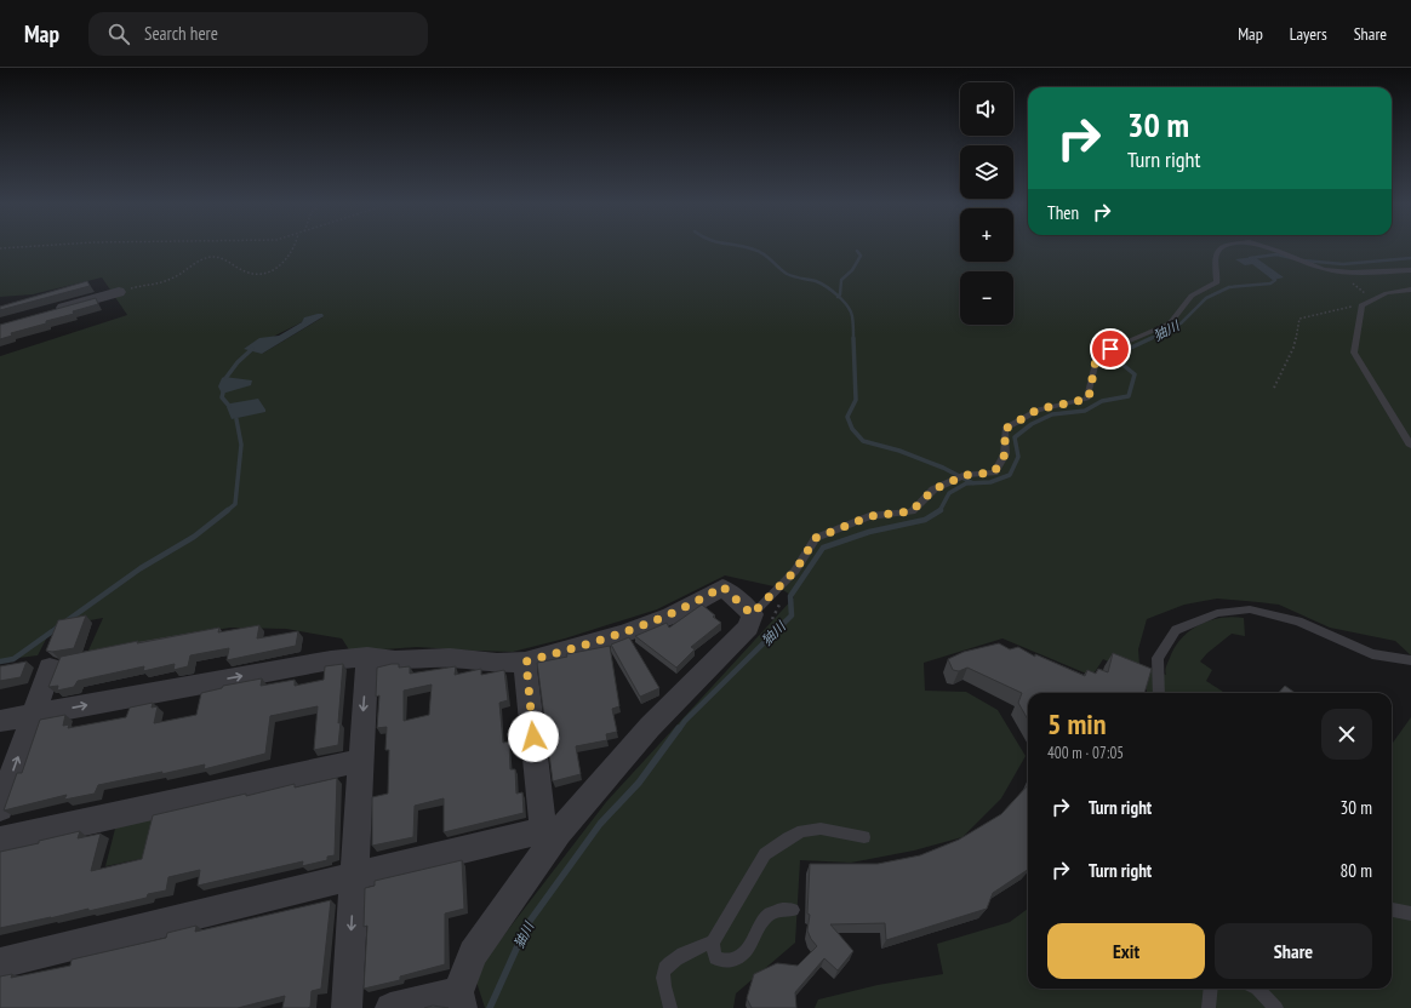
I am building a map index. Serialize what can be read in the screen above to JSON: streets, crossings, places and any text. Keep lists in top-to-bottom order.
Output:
{
  "water": ["㹨川"],
  "page": {
    "header": "Map",
    "search": "Search here",
    "nav": ["Map", "Layers", "Share"],
    "map_buttons": ["+", "−"],
    "turn": ["30 m", "Turn right"],
    "then": "Then",
    "heading": ["5 min", "400 m · 07:05"],
    "list": [
      {
        "name": "Turn right",
        "value": "30 m"
      },
      {
        "name": "Turn right",
        "value": "80 m"
      }
    ],
    "buttons": ["Exit", "Share"]
  }
}
